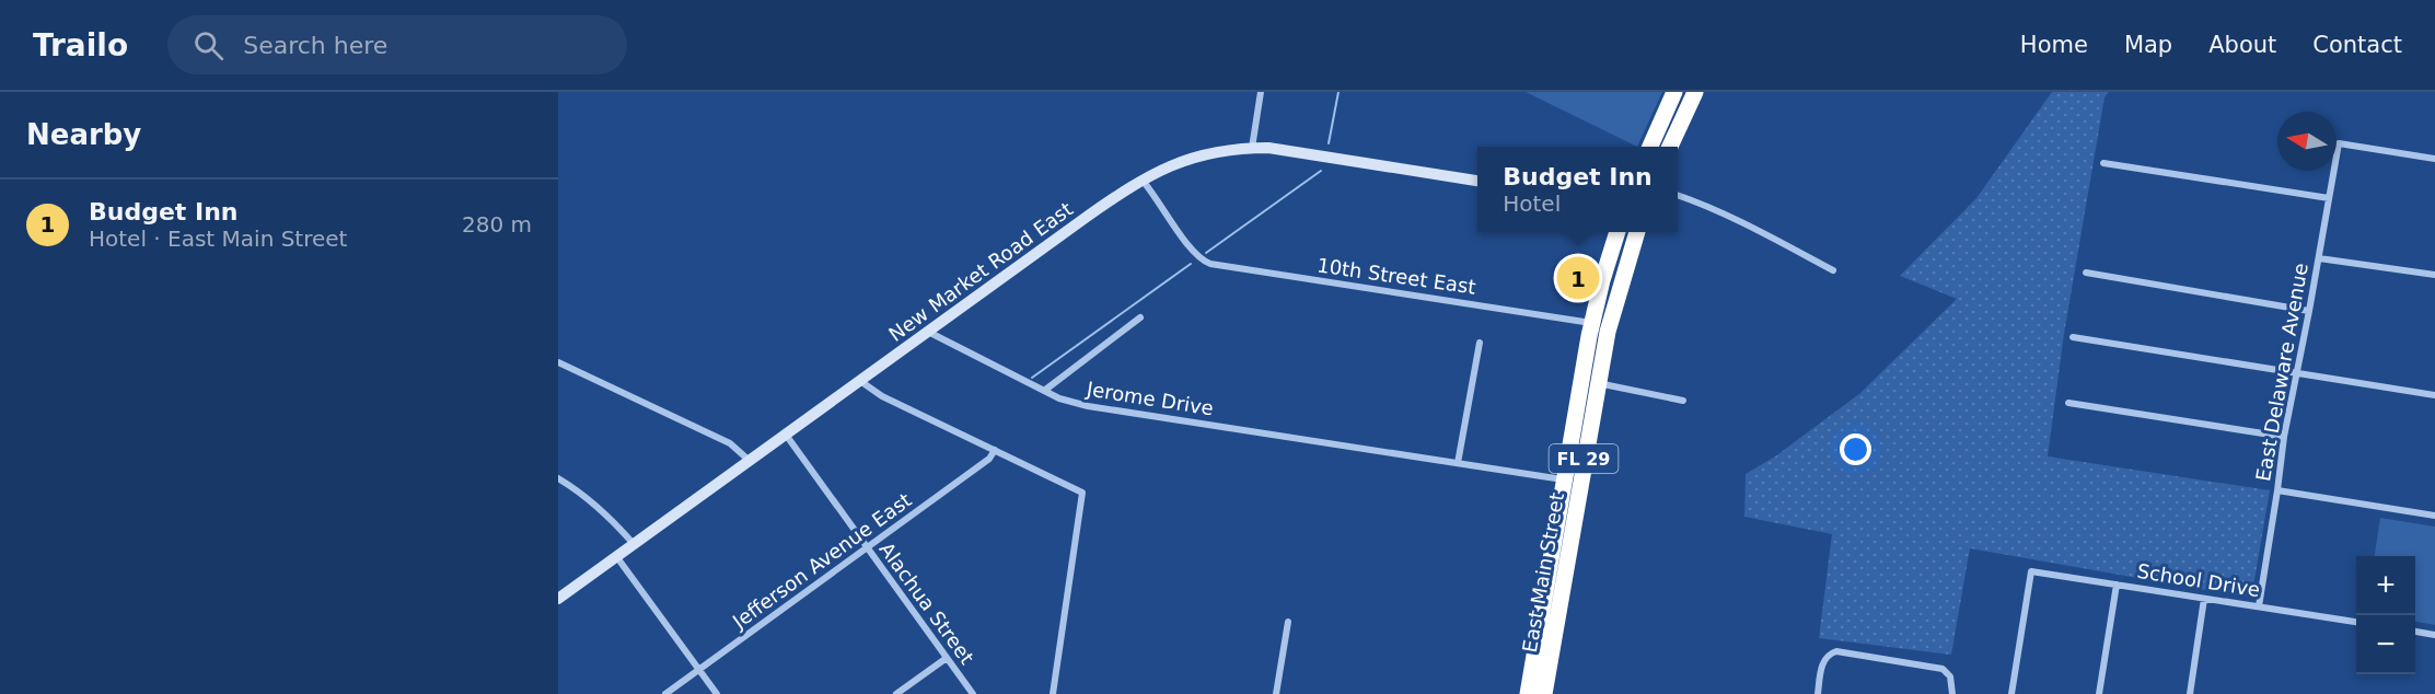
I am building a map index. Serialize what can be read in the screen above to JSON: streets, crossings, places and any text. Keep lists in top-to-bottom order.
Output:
{
  "streets": {
    "highway": ["FL 29", "East Main Street"],
    "main road": ["New Market Road East"],
    "street": [
      "10th Street East",
      "East Delaware Avenue",
      "Jerome Drive",
      "Jefferson Avenue East",
      "School Drive",
      "Alachua Street"
    ]
  },
  "crossings": [
    ["New Market Road East", "10th Street East"],
    ["New Market Road East", "Jerome Drive"],
    ["New Market Road East", "Alachua Street"],
    ["10th Street East", "East Main Street"],
    ["East Delaware Avenue", "School Drive"],
    ["Jerome Drive", "East Main Street"],
    ["Jefferson Avenue East", "Alachua Street"]
  ],
  "north": "left",
  "page": {
    "header": "Trailo",
    "search": "Search here",
    "nav": [
      "Home",
      "Map",
      "About",
      "Contact"
    ],
    "heading": "Nearby",
    "popup": ["Budget Inn", "Hotel"],
    "list": [
      {
        "mark": "1",
        "name": "Budget Inn",
        "note": "Hotel · East Main Street",
        "value": "280 m"
      }
    ],
    "pins": "1",
    "map_buttons": ["+", "−"]
  }
}
